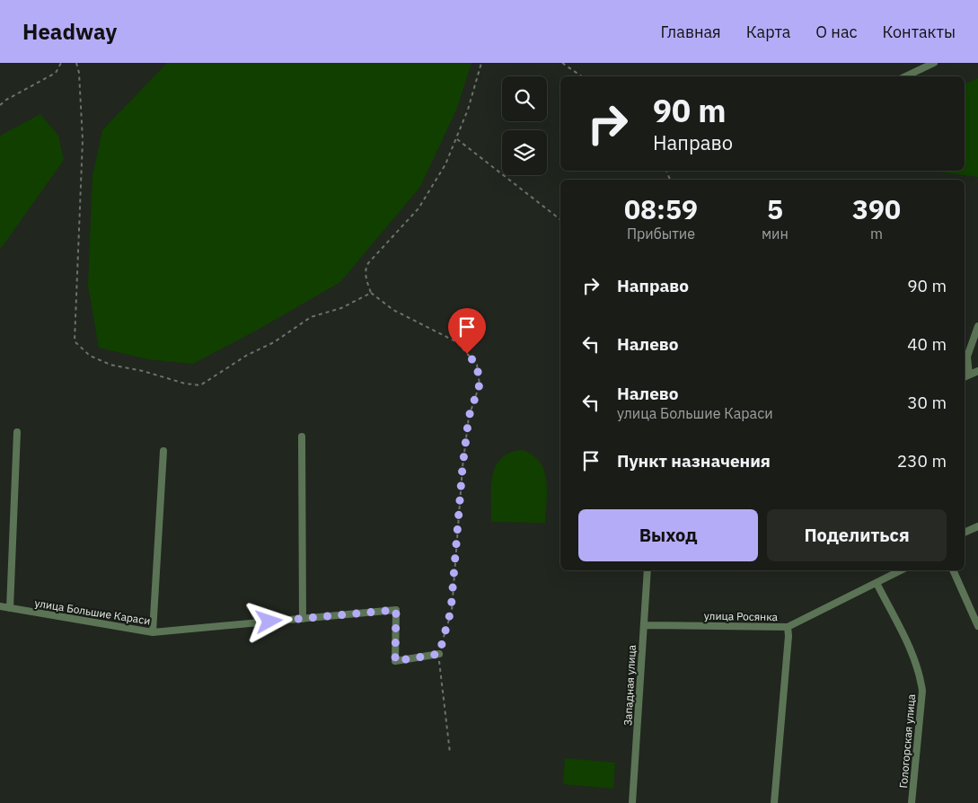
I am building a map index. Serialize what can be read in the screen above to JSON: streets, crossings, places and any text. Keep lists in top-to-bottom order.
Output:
{
  "streets": {
    "street": [
      "улица Большие Караси",
      "улица Росянка",
      "Западная улица",
      "Гологорская улица"
    ]
  },
  "crossings": [
    ["улица Росянка", "Западная улица"],
    ["улица Росянка", "Гологорская улица"]
  ],
  "page": {
    "header": "Headway",
    "nav": [
      "Главная",
      "Карта",
      "О нас",
      "Контакты"
    ],
    "turn": ["90 m", "Направо"],
    "eta": [
      "08:59",
      "Прибытие",
      "5",
      "мин",
      "390",
      "m"
    ],
    "list": [
      {
        "name": "Направо",
        "value": "90 m"
      },
      {
        "name": "Налево",
        "value": "40 m"
      },
      {
        "name": "Налево",
        "note": "улица Большие Караси",
        "value": "30 m"
      },
      {
        "name": "Пункт назначения",
        "value": "230 m"
      }
    ],
    "buttons": ["Выход", "Поделиться"]
  }
}
